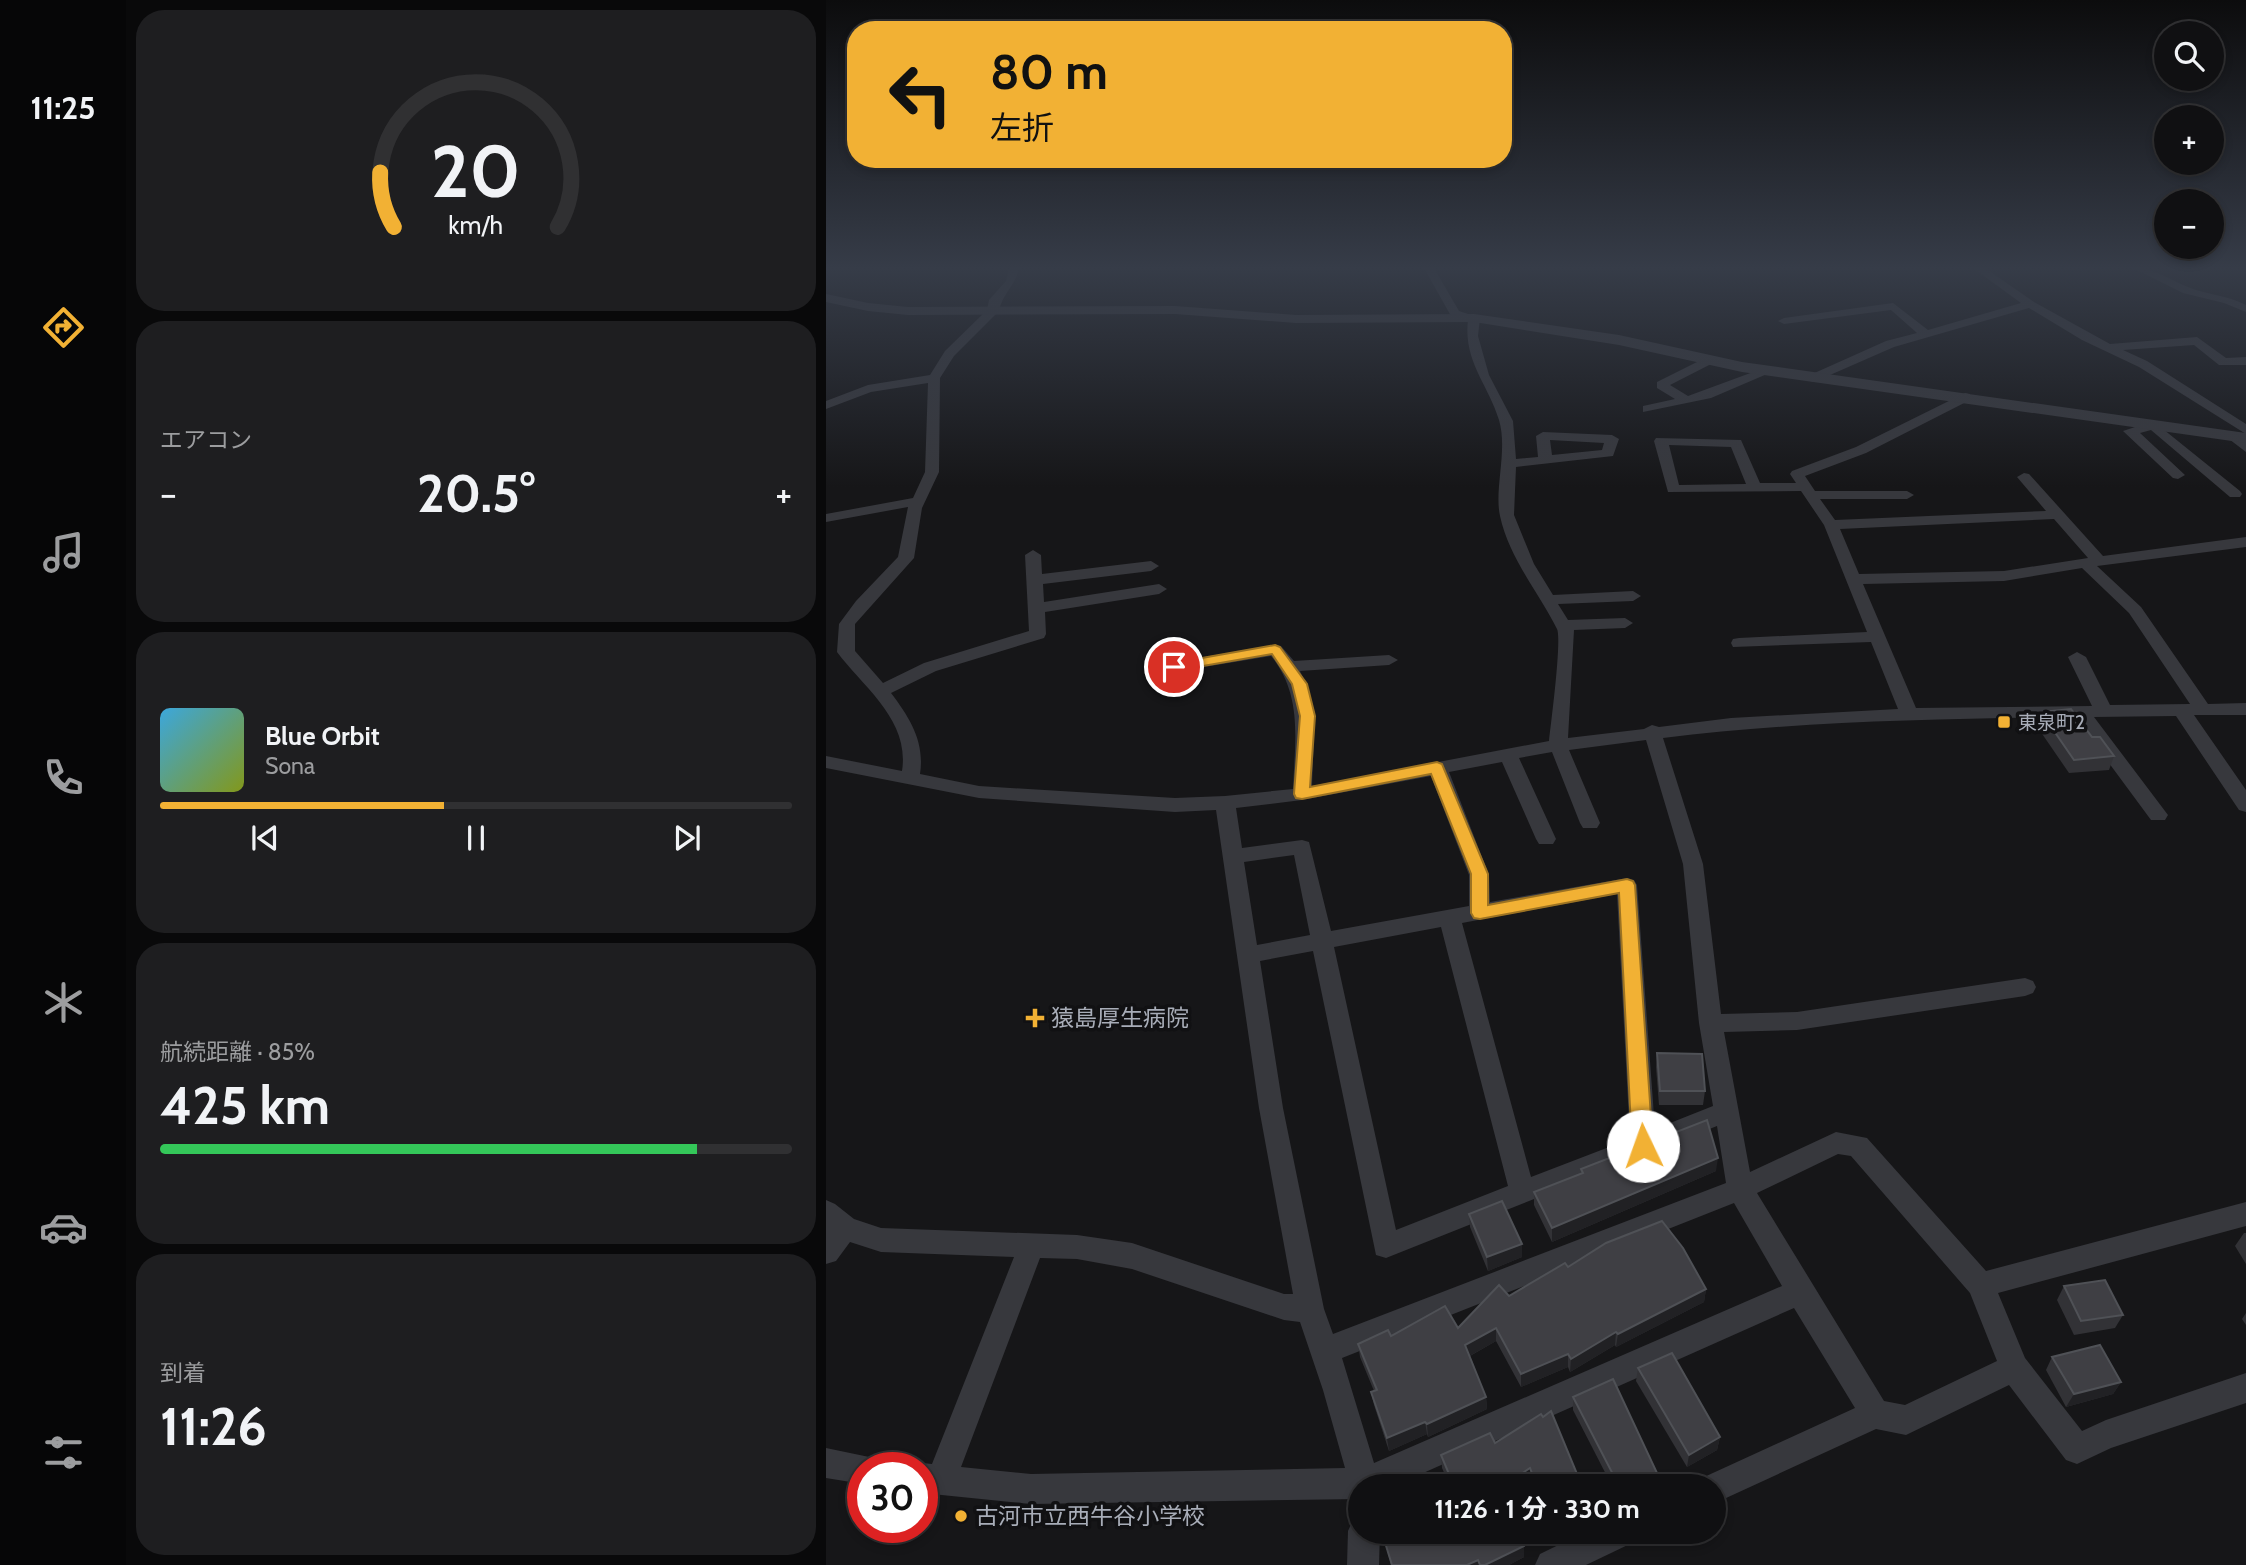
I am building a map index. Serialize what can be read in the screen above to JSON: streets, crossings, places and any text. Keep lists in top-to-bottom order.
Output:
{
  "places": {
    "transit": ["東泉町2"],
    "health": ["猿島厚生病院"],
    "other": ["古河市立西牛谷小学校"]
  },
  "page": {
    "tabs": "11:25",
    "map_buttons": ["+", "−"],
    "turn": ["80 m", "左折"],
    "tile": [
      "エアコン",
      ["航続距離 · 85%", "425 km"],
      ["到着", "11:26"]
    ],
    "heat": ["−", "20.5°", "+"],
    "song": ["Blue Orbit", "Sona"],
    "limit": "30",
    "trip": "11:26 · 1 分 · 330 m",
    "gauge": ["20", "km/h"]
  }
}
